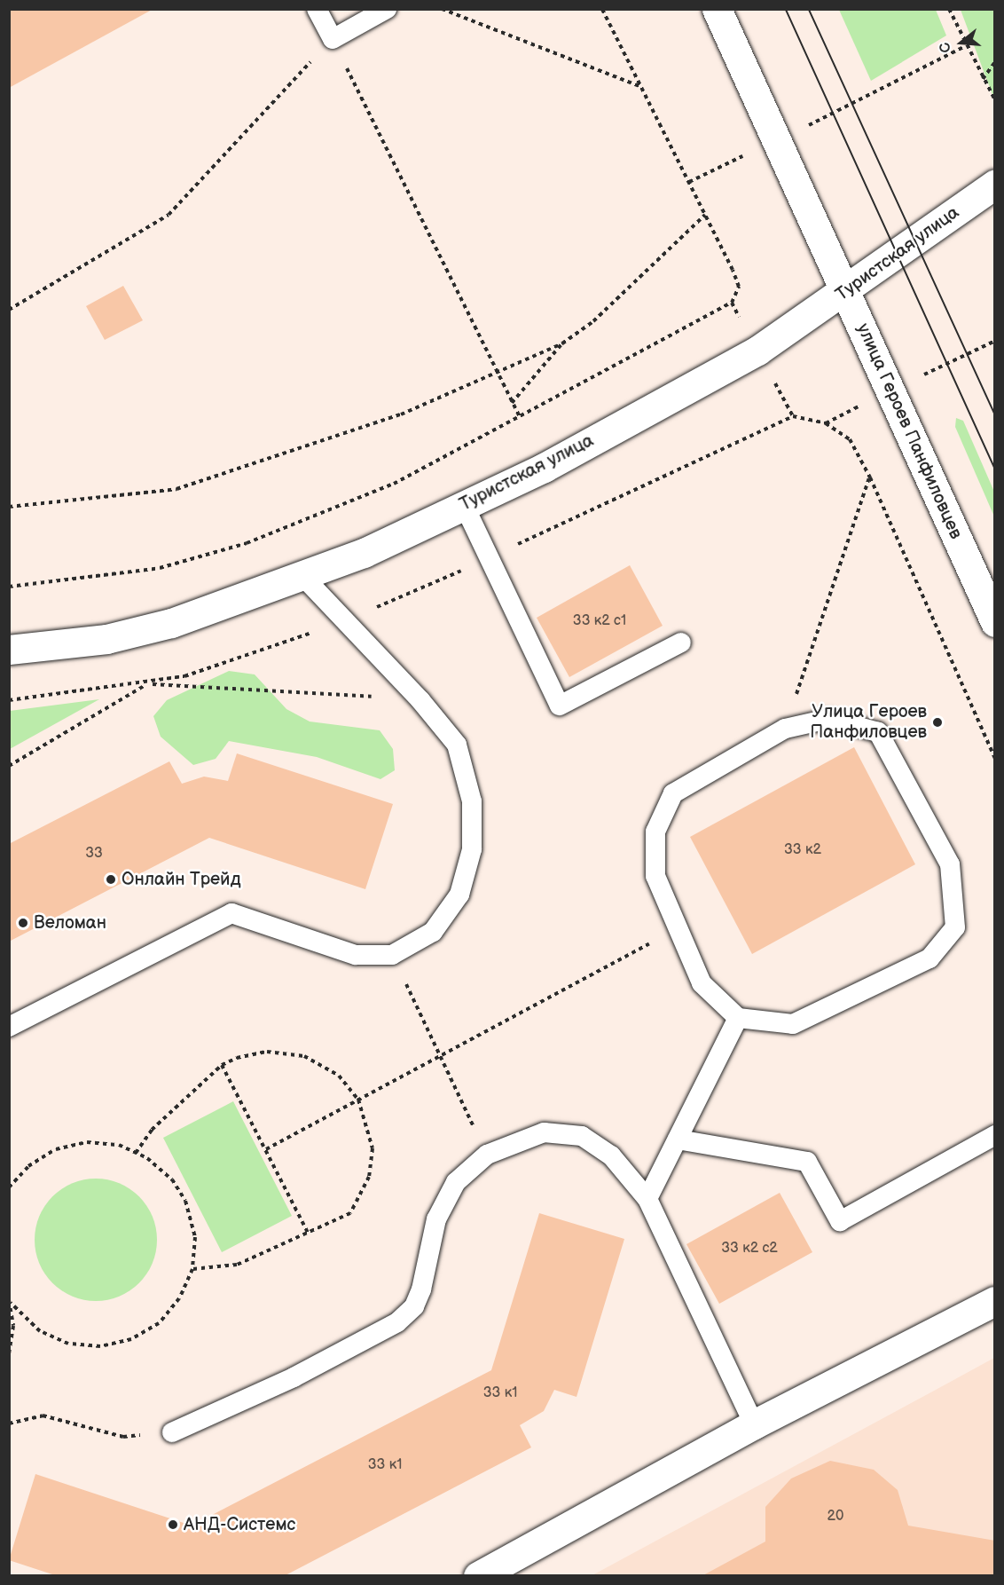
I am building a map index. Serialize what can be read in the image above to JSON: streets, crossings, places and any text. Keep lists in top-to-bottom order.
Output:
{
  "streets": {
    "main road": ["Туристская улица", "улица Героев Панфиловцев"]
  },
  "crossings": [
    ["Туристская улица", "улица Героев Панфиловцев"]
  ],
  "places": [
    "Улица Героев Панфиловцев",
    "Онлайн Трейд",
    "Веломан",
    "АНД-Системс"
  ],
  "house_numbers": [
    "33 к2 с1",
    "33 к2",
    "33",
    "33 к2 с2",
    "33 к1",
    "33 к1",
    "20"
  ],
  "north": "left"
}
